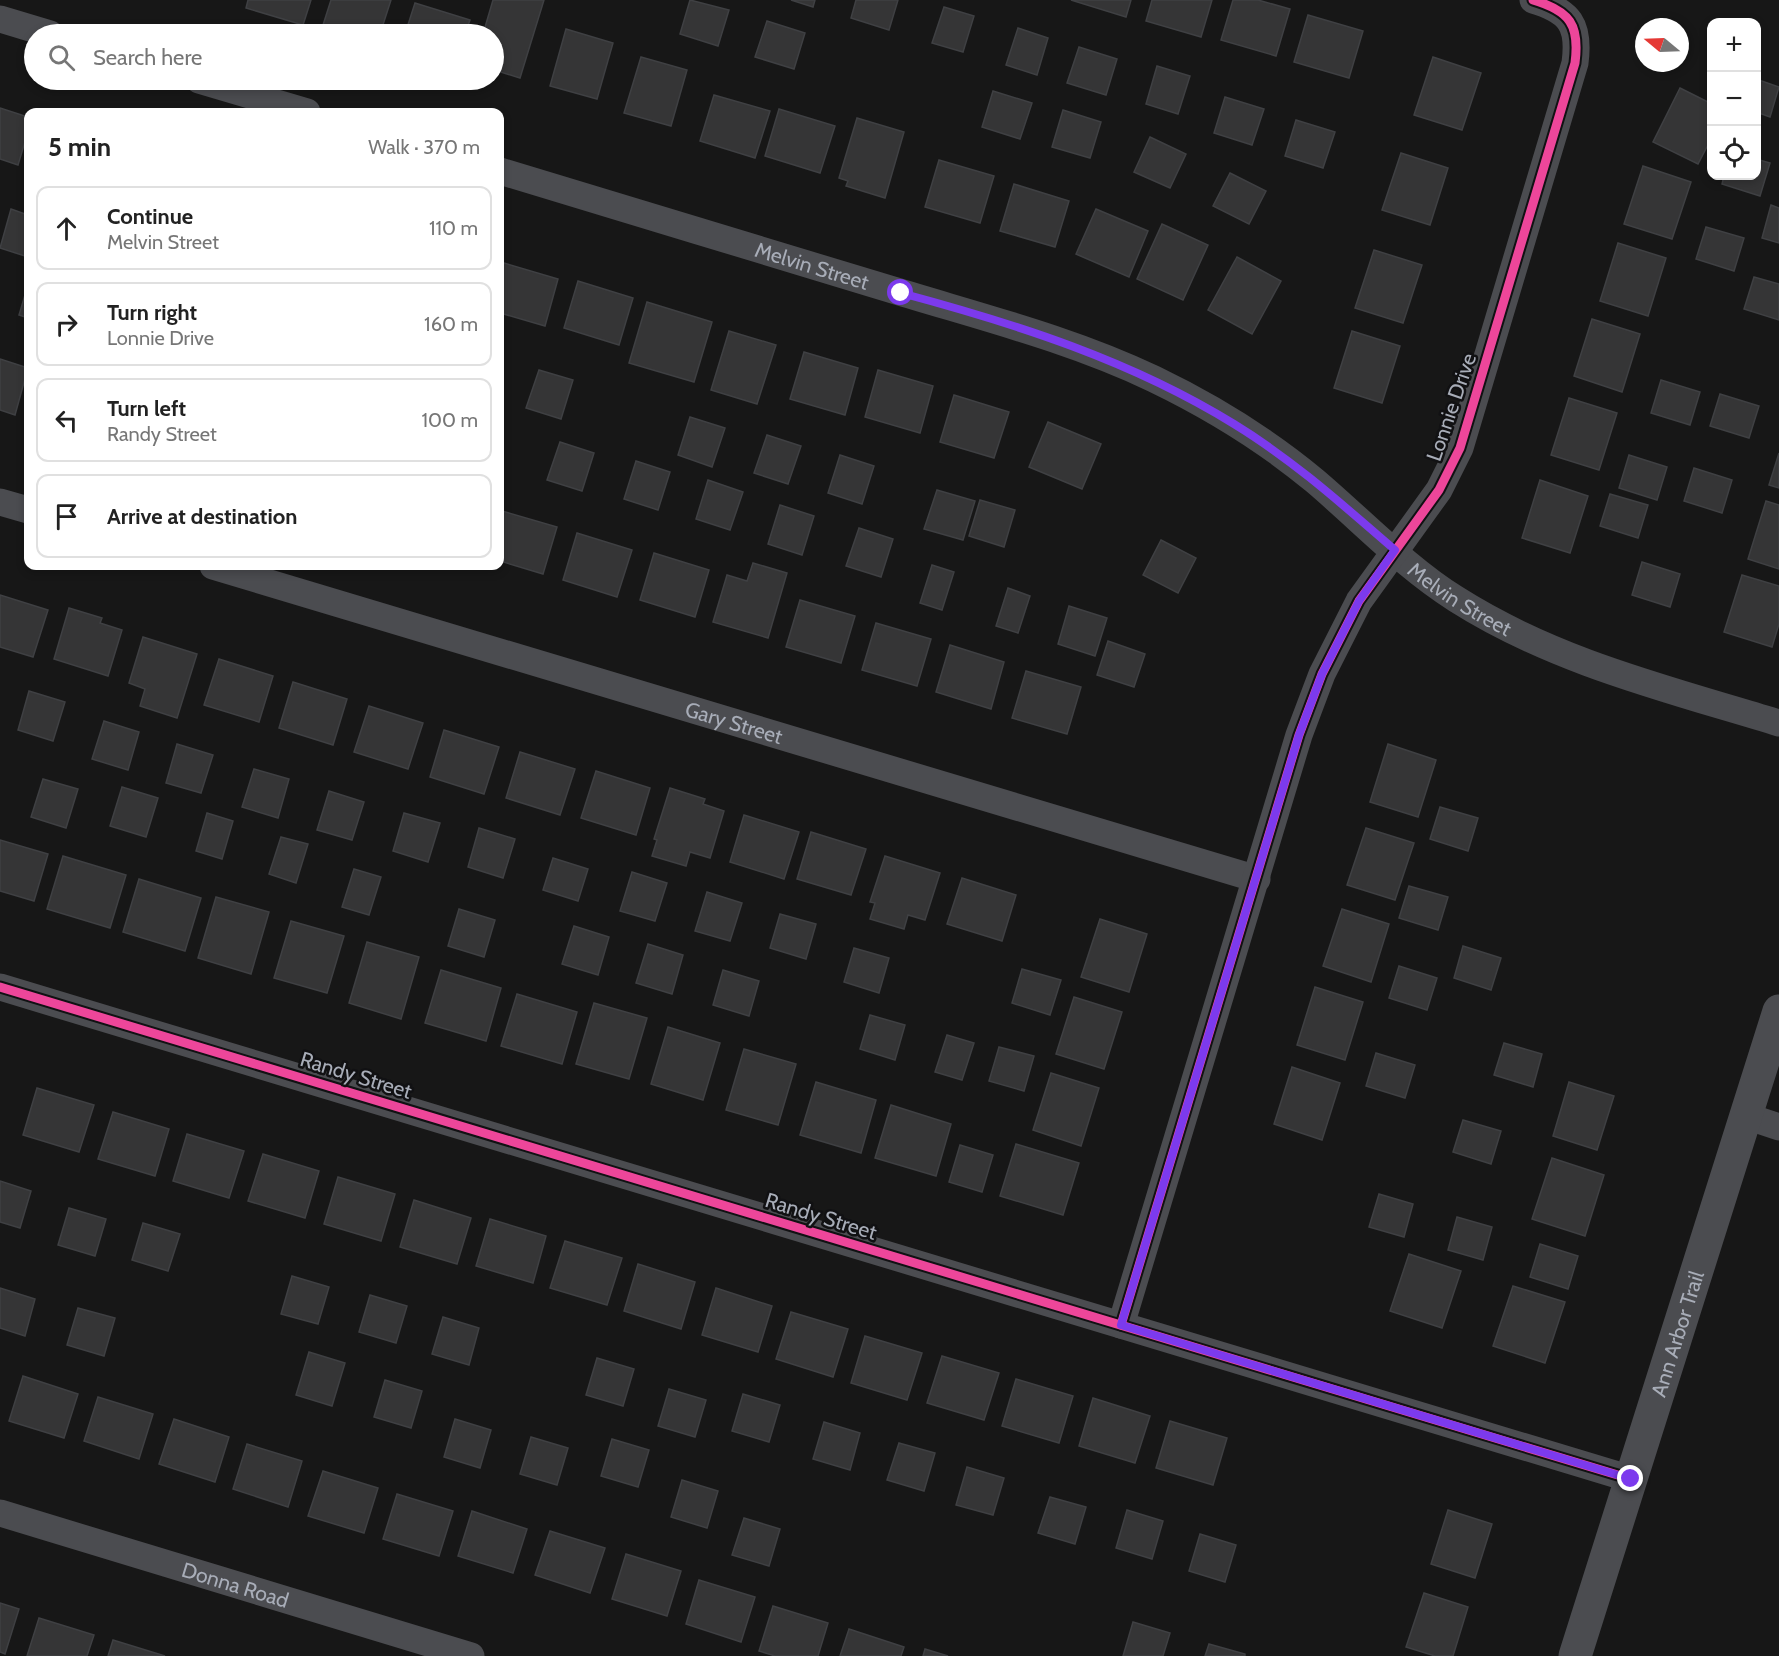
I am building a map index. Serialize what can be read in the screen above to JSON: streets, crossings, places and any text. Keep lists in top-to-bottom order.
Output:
{
  "streets": {
    "street": [
      "Melvin Street",
      "Lonnie Drive",
      "Gary Street",
      "Randy Street",
      "Ann Arbor Trail",
      "Donna Road"
    ]
  },
  "crossings": [
    ["Melvin Street", "Lonnie Drive"],
    ["Lonnie Drive", "Gary Street"],
    ["Lonnie Drive", "Randy Street"],
    ["Randy Street", "Ann Arbor Trail"]
  ],
  "north": "left",
  "page": {
    "map_buttons": ["+", "−"],
    "search": "Search here",
    "heading": ["5 min", "Walk · 370 m"],
    "list": [
      ["Continue", "Melvin Street", "110 m"],
      ["Turn right", "Lonnie Drive", "160 m"],
      ["Turn left", "Randy Street", "100 m"],
      "Arrive at destination"
    ]
  }
}
